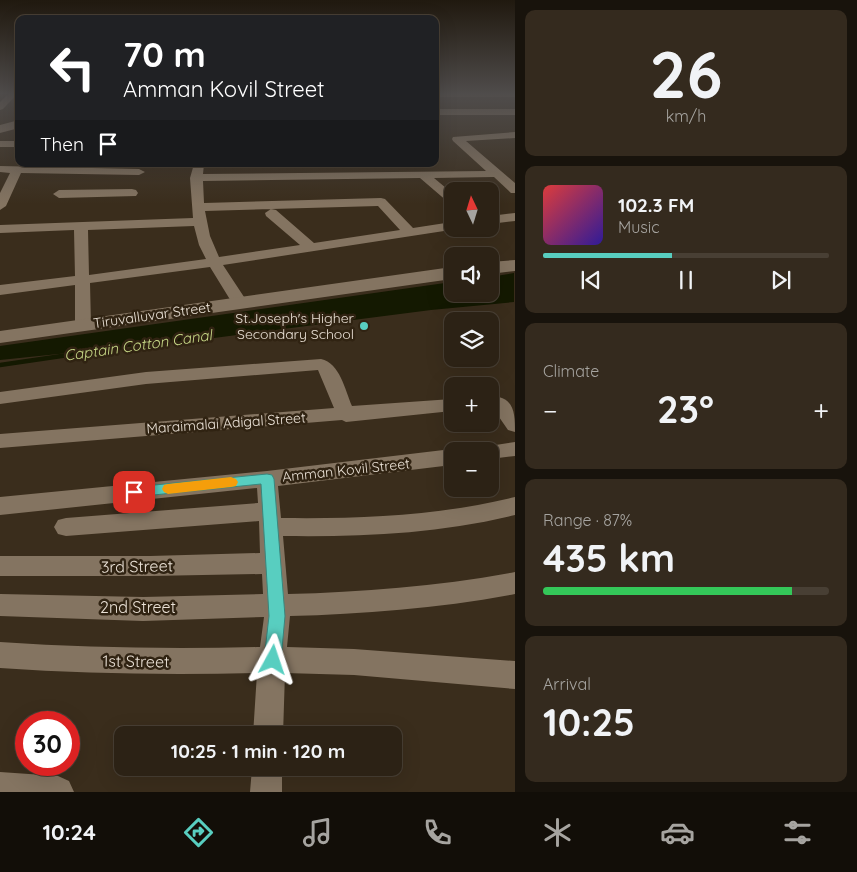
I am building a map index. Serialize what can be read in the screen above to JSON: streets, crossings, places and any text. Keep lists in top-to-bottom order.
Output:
{
  "streets": {
    "street": [
      "Tiruvalluvar Street",
      "Maraimalai Adigal Street",
      "Amman Kovil Street",
      "3rd Street",
      "2nd Street",
      "1st Street"
    ]
  },
  "water": ["Captain Cotton Canal"],
  "places": ["St.Joseph's Higher Secondary School"],
  "north": "top",
  "page": {
    "tile": [
      ["26", "km/h"],
      "Climate",
      ["Range · 87%", "435 km"],
      ["Arrival", "10:25"]
    ],
    "turn": ["70 m", "Amman Kovil Street"],
    "then": "Then",
    "map_buttons": ["+", "−"],
    "song": ["102.3 FM", "Music"],
    "heat": ["−", "23°", "+"],
    "limit": "30",
    "trip": "10:25 · 1 min · 120 m",
    "tabs": "10:24"
  }
}
